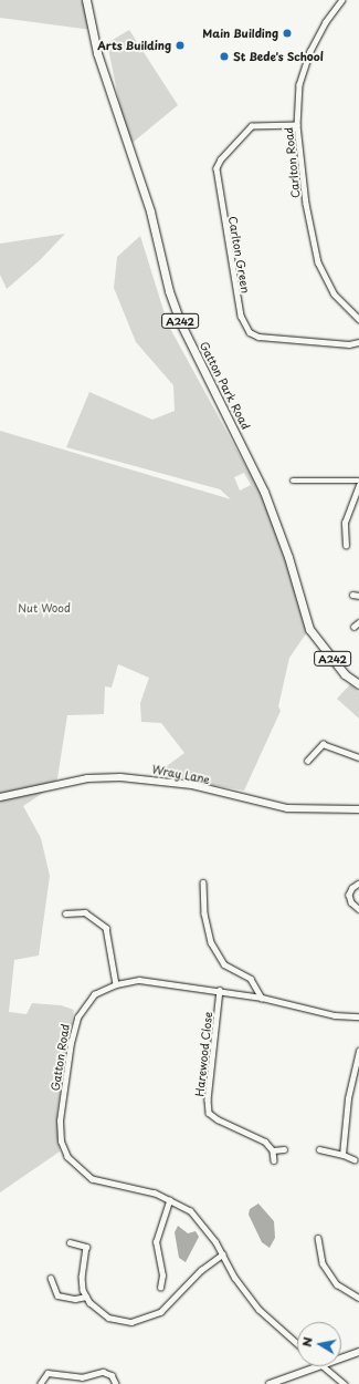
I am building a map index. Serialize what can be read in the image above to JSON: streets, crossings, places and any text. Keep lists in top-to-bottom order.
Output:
{
  "streets": {
    "main road": ["A242", "Gatton Park Road"],
    "street": [
      "Carlton Road",
      "Carlton Green",
      "Wray Lane",
      "Harewood Close",
      "Gatton Road"
    ]
  },
  "crossings": [
    ["Carlton Road", "Carlton Green"],
    ["Harewood Close", "Gatton Road"]
  ],
  "parks": ["Nut Wood"],
  "places": ["Main Building", "Arts Building", "St Bede's School"],
  "north": "left"
}
